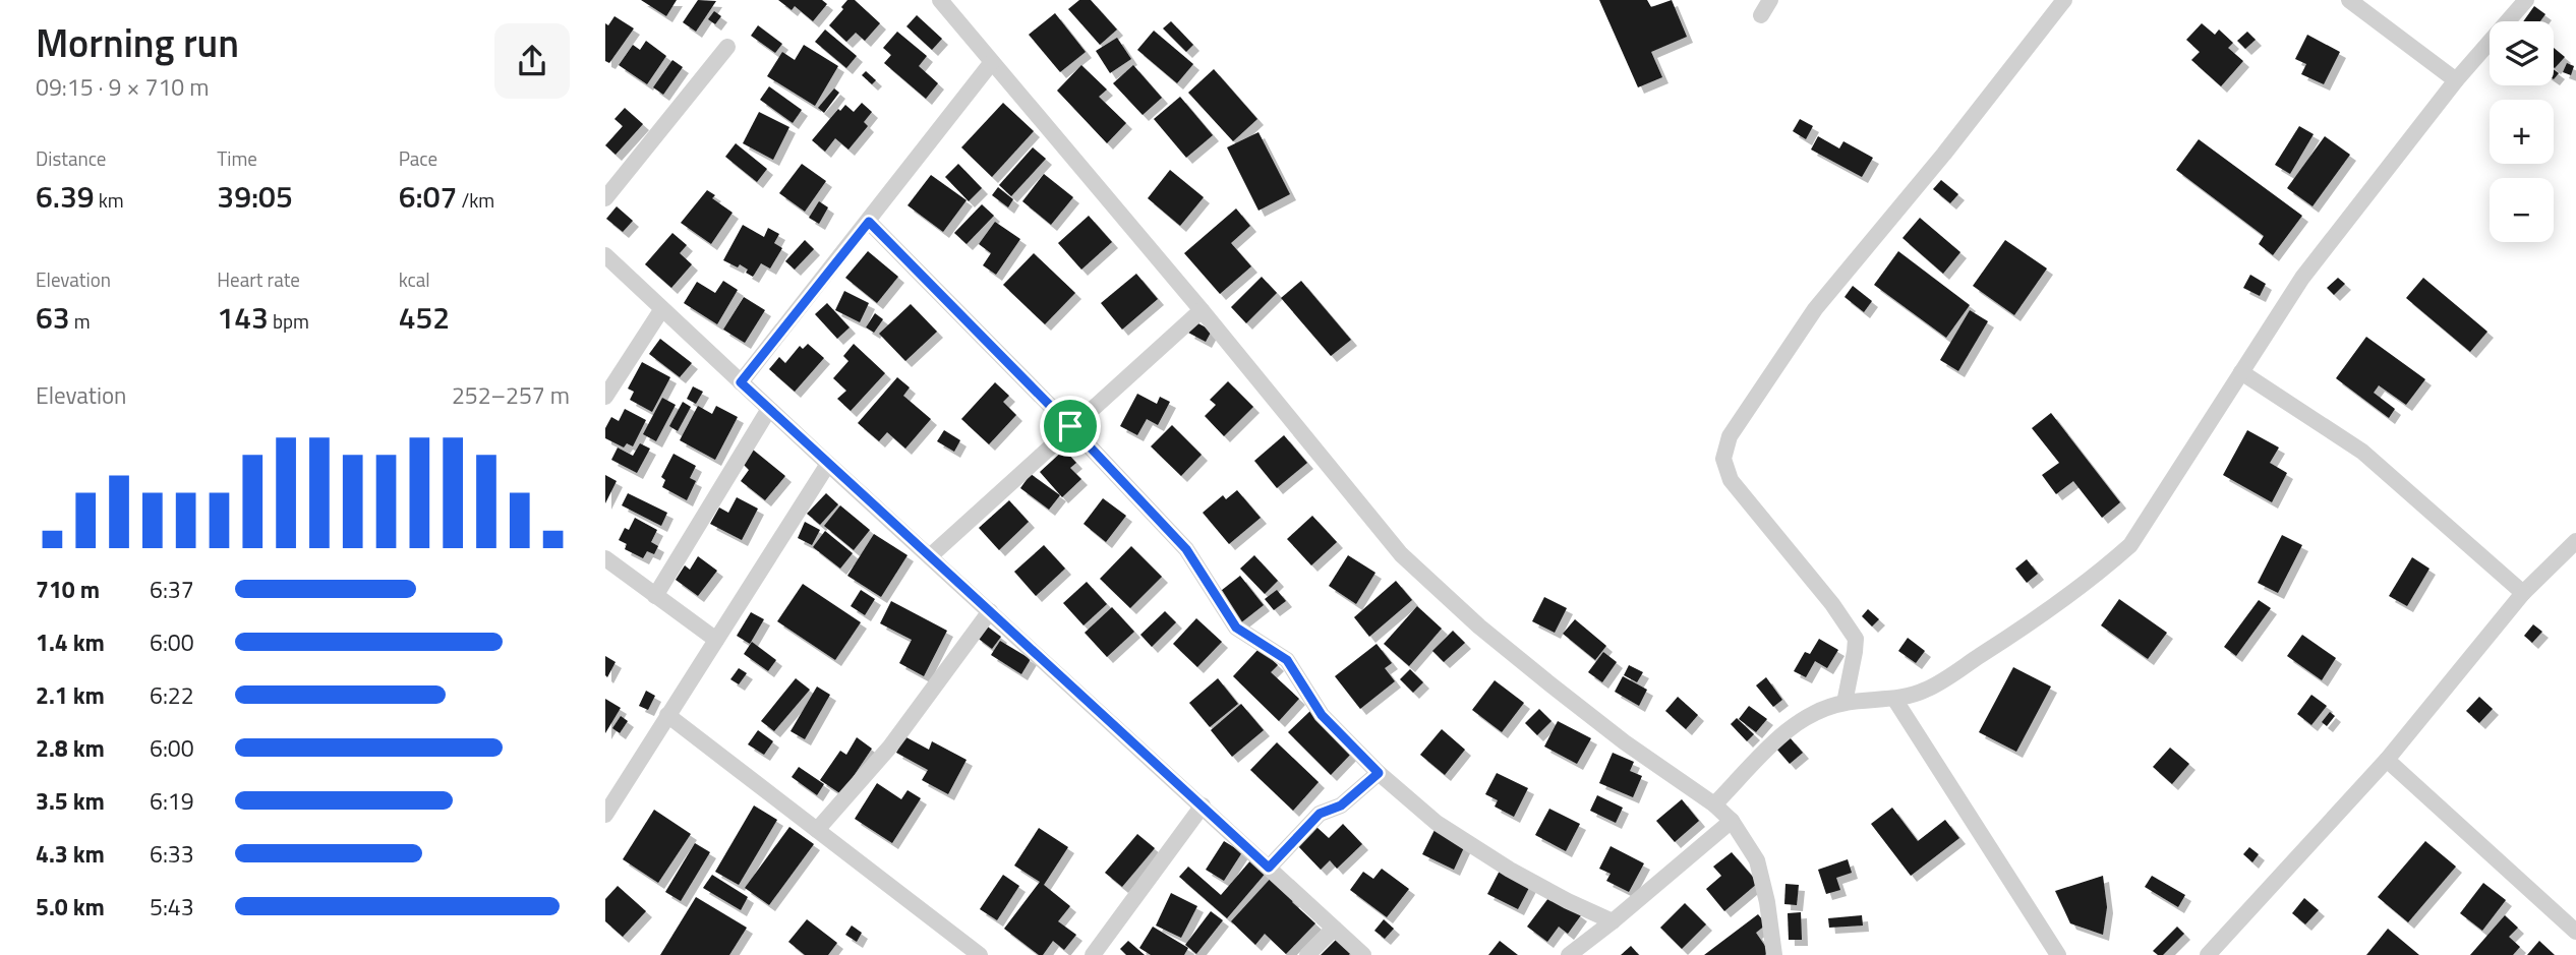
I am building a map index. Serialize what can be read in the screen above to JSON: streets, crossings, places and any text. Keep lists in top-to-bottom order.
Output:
{
  "page": {
    "heading": ["Morning run", "09:15 · 9 × 710 m"],
    "map_buttons": ["+", "−"],
    "stats": [
      ["Distance", "6.39 km"],
      ["Time", "39:05"],
      ["Pace", "6:07 /km"],
      ["Elevation", "63 m"],
      ["Heart rate", "143 bpm"],
      ["kcal", "452"]
    ],
    "chart": ["Elevation", "252–257 m"],
    "list": [
      {
        "name": "710 m",
        "note": "6:37"
      },
      {
        "name": "1.4 km",
        "note": "6:00"
      },
      {
        "name": "2.1 km",
        "note": "6:22"
      },
      {
        "name": "2.8 km",
        "note": "6:00"
      },
      {
        "name": "3.5 km",
        "note": "6:19"
      },
      {
        "name": "4.3 km",
        "note": "6:33"
      },
      {
        "name": "5.0 km",
        "note": "5:43"
      }
    ]
  }
}
